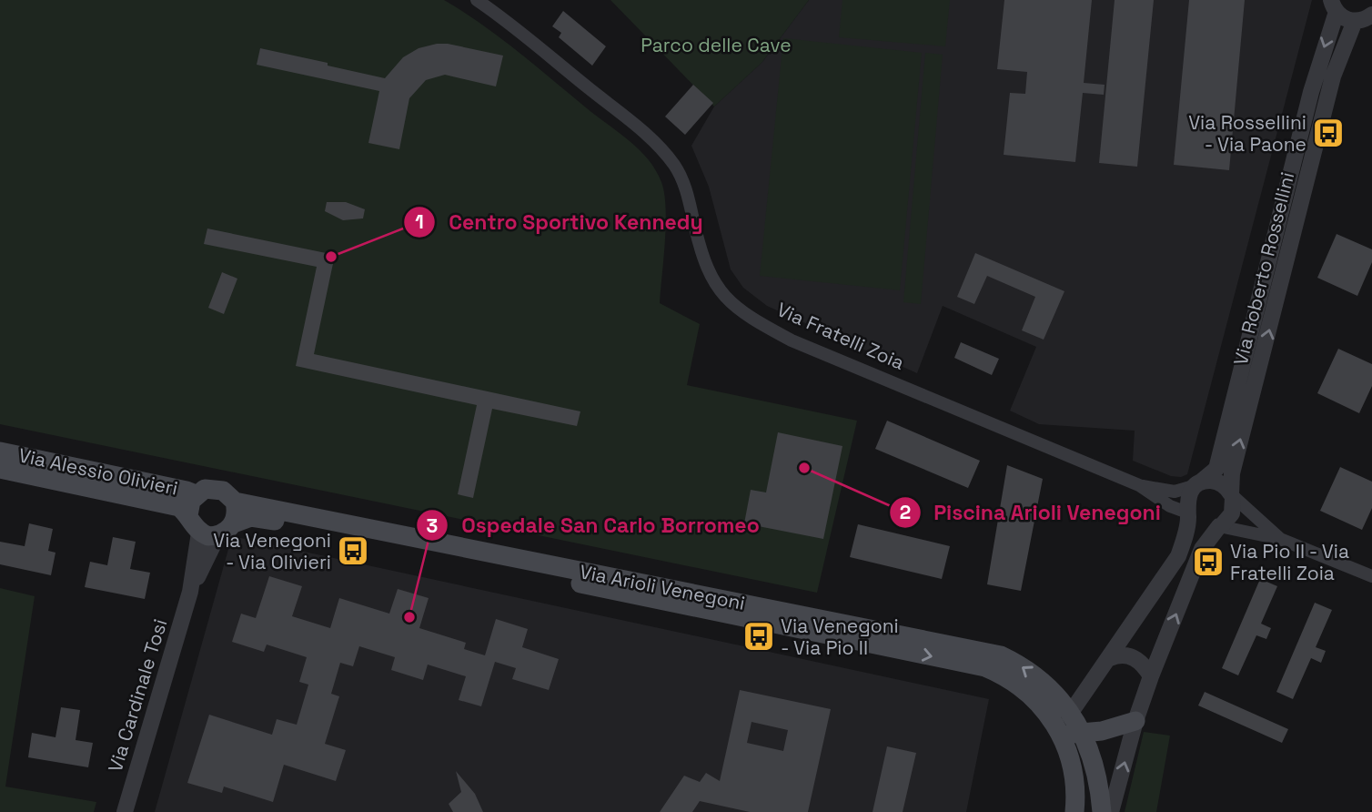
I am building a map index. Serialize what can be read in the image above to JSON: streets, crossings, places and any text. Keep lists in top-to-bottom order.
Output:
{
  "streets": {
    "main road": ["Via Alessio Olivieri", "Via Arioli Venegoni"],
    "street": ["Via Roberto Rossellini", "Via Fratelli Zoia", "Via Cardinale Tosi"]
  },
  "crossings": [
    ["Via Roberto Rossellini", "Via Fratelli Zoia"],
    ["Via Roberto Rossellini", "Via Arioli Venegoni"],
    ["Via Alessio Olivieri", "Via Arioli Venegoni"],
    ["Via Alessio Olivieri", "Via Cardinale Tosi"],
    ["Via Arioli Venegoni", "Via Cardinale Tosi"]
  ],
  "parks": ["Parco delle Cave"],
  "places": {
    "bus stop": [
      "Via Rossellini - Via Paone",
      "Via Venegoni - Via Olivieri",
      "Via Pio II - Via Fratelli Zoia",
      "Via Venegoni - Via Pio II"
    ],
    "other": ["Centro Sportivo Kennedy", "Piscina Arioli Venegoni", "Ospedale San Carlo Borromeo"]
  }
}
